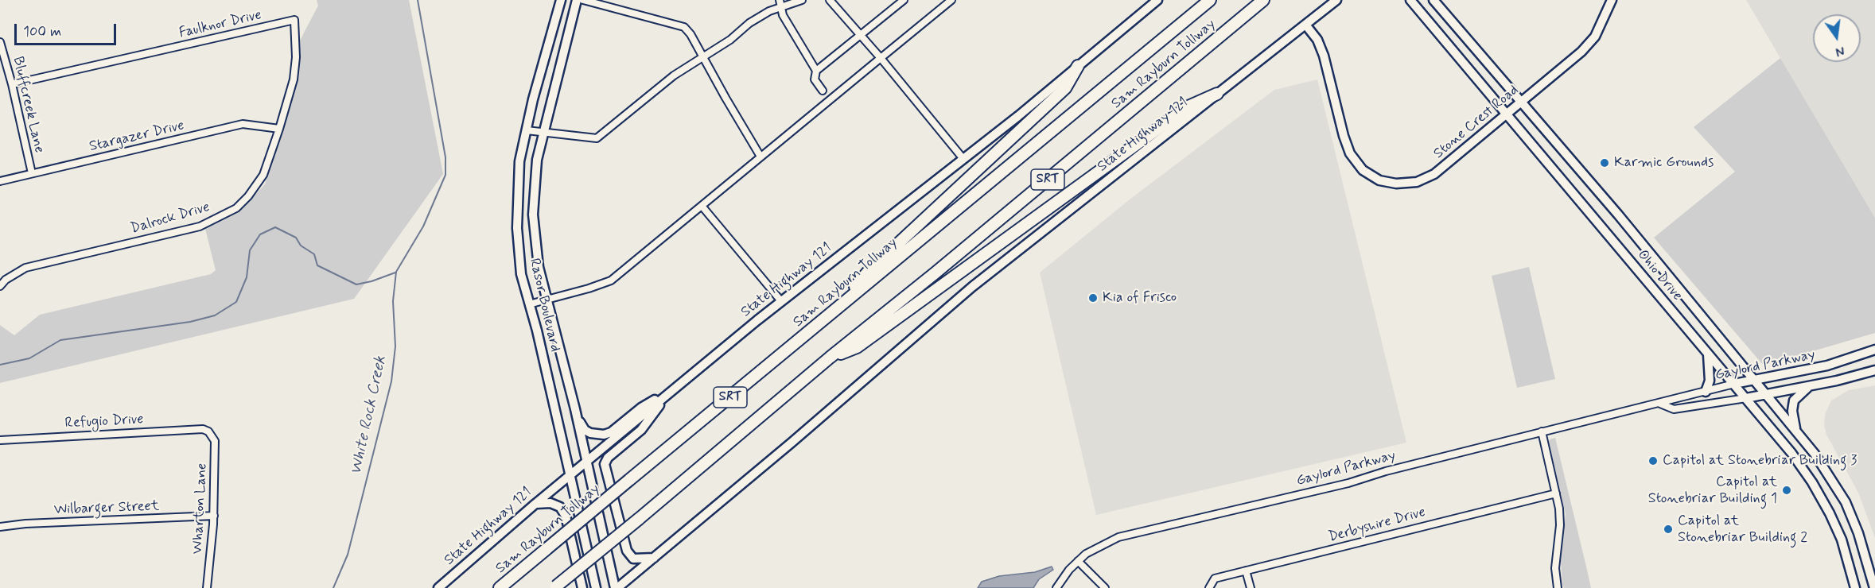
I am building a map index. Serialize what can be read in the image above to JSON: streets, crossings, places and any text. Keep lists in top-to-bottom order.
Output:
{
  "streets": {
    "highway": ["Sam Rayburn Tollway", "SRT"],
    "main road": [
      "Stone Crest Road",
      "State Highway 121",
      "Ohio Drive",
      "Rasor Boulevard",
      "Gaylord Parkway"
    ],
    "street": [
      "Faulknor Drive",
      "Bluffcreek Lane",
      "Stargazer Drive",
      "Dalrock Drive",
      "Refugio Drive",
      "Wilbarger Street",
      "Wharton Lane",
      "Derbyshire Drive"
    ]
  },
  "crossings": [
    ["Faulknor Drive", "Bluffcreek Lane"],
    ["Faulknor Drive", "Dalrock Drive"],
    ["Bluffcreek Lane", "Stargazer Drive"],
    ["Stone Crest Road", "State Highway 121"],
    ["Stone Crest Road", "Ohio Drive"],
    ["State Highway 121", "Rasor Boulevard"],
    ["Stargazer Drive", "Dalrock Drive"],
    ["Ohio Drive", "Gaylord Parkway"],
    ["Refugio Drive", "Wharton Lane"],
    ["Wilbarger Street", "Wharton Lane"]
  ],
  "water": ["White Rock Creek"],
  "places": [
    "Karmic Grounds",
    "Kia of Frisco",
    "Capitol at Stonebriar Building 3",
    "Capitol at Stonebriar Building 1",
    "Capitol at Stonebriar Building 2"
  ],
  "scale_bar": "100 m",
  "north": "bottom"
}
